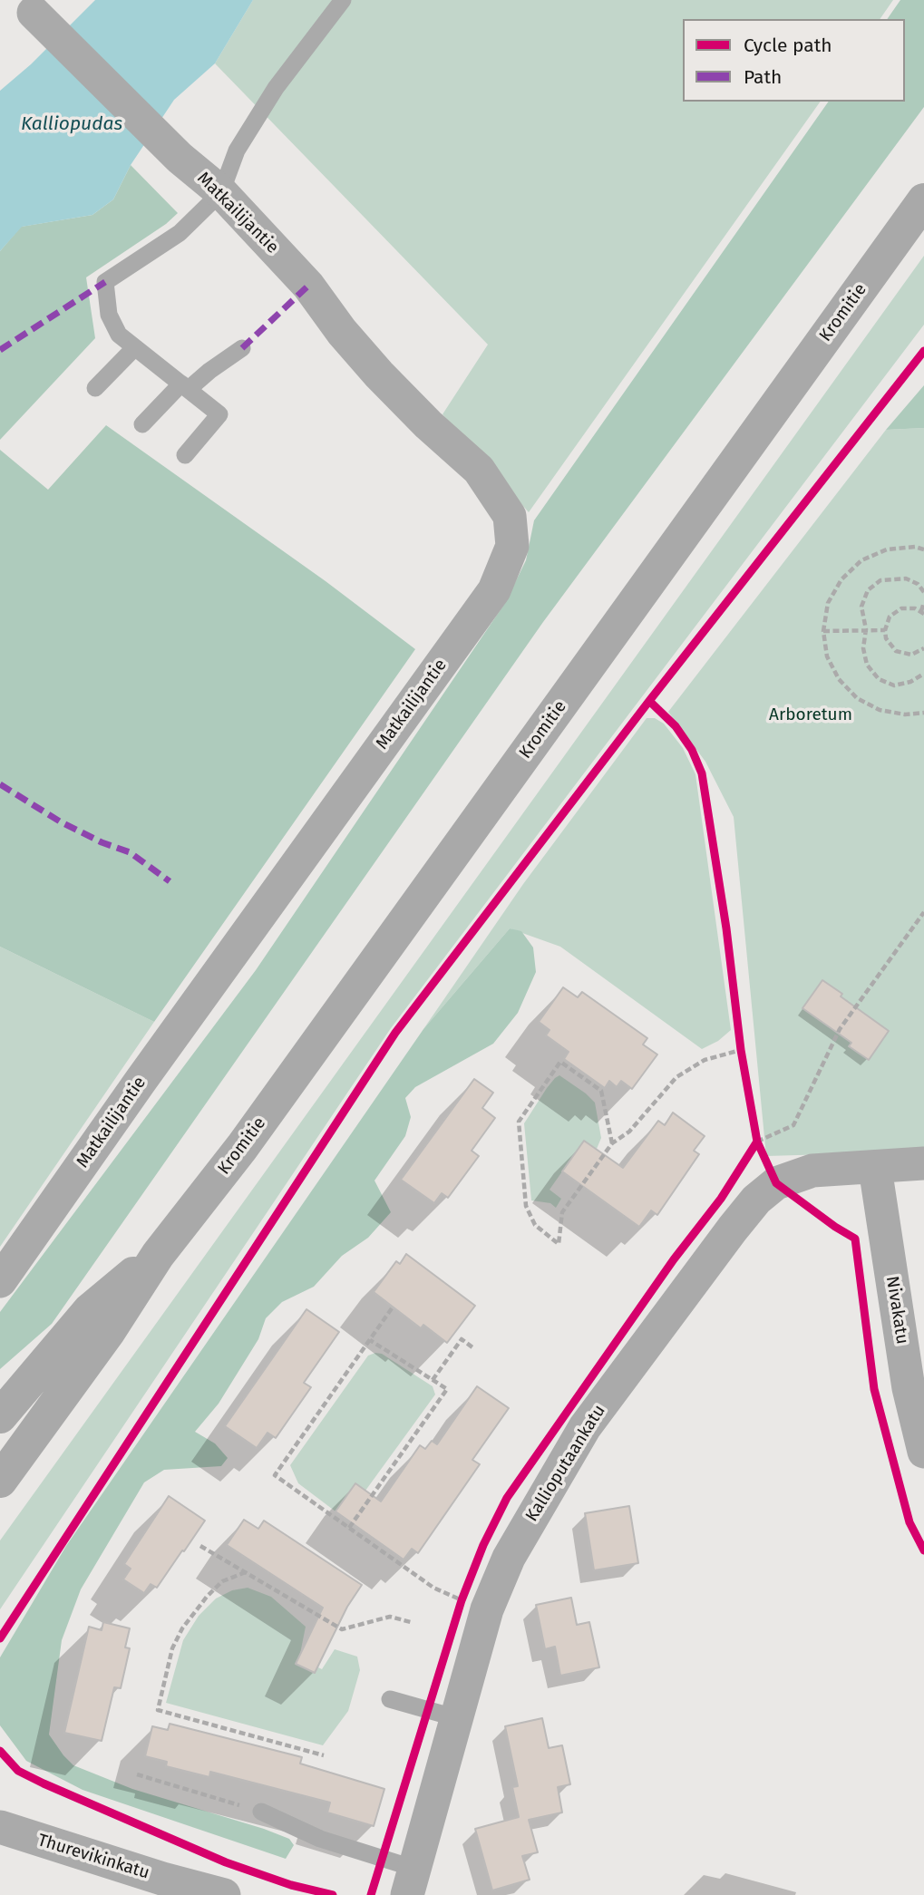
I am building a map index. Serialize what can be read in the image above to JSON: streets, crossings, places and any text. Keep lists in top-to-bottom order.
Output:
{
  "streets": {
    "main road": ["Kromitie"],
    "street": [
      "Matkailijantie",
      "Nivakatu",
      "Kallioputaankatu",
      "Thurevikinkatu"
    ]
  },
  "crossings": [
    ["Nivakatu", "Kallioputaankatu"]
  ],
  "water": ["Kalliopudas"],
  "parks": ["Arboretum"],
  "legend": ["Cycle path", "Path"]
}
